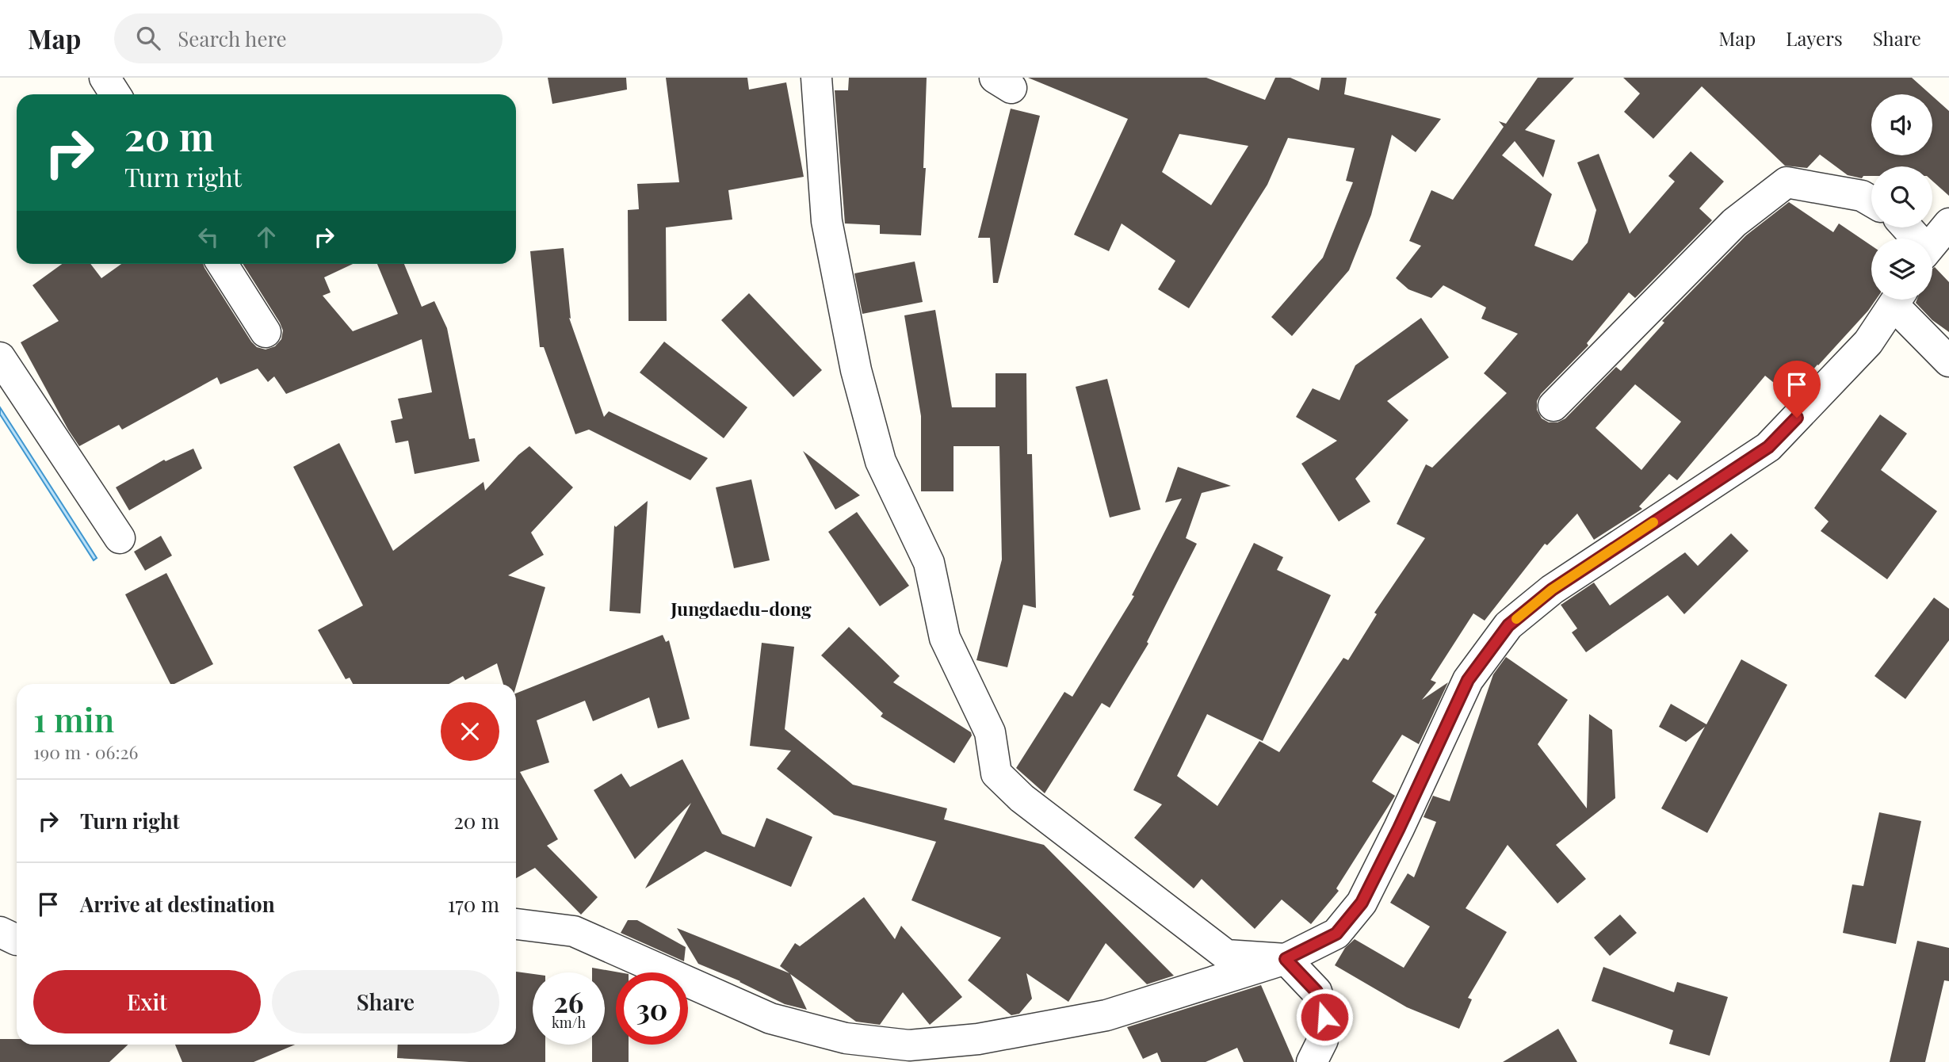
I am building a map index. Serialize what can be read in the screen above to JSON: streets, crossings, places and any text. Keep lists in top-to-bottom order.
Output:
{
  "districts": ["Jungdaedu-dong"],
  "page": {
    "header": "Map",
    "search": "Search here",
    "nav": ["Map", "Layers", "Share"],
    "turn": ["20 m", "Turn right"],
    "heading": ["1 min", "190 m · 06:26"],
    "list": [
      {
        "name": "Turn right",
        "value": "20 m"
      },
      {
        "name": "Arrive at destination",
        "value": "170 m"
      }
    ],
    "buttons": ["Exit", "Share"],
    "speed": "26 km/h",
    "limit": "30"
  }
}
